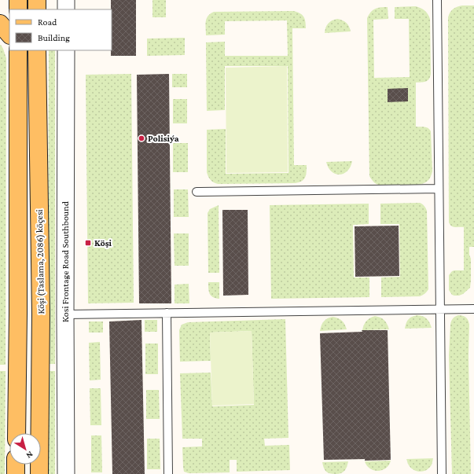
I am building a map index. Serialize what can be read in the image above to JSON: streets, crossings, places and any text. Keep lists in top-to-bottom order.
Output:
{
  "streets": {
    "main road": ["Köşi (Taslama, 2086) köçesi"],
    "street": ["Kosi Frontage Road Southbound"]
  },
  "places": {
    "other": ["Polisiýa"],
    "transit": ["Köşi"]
  },
  "legend": ["Road", "Building"],
  "north": "bottom right"
}
